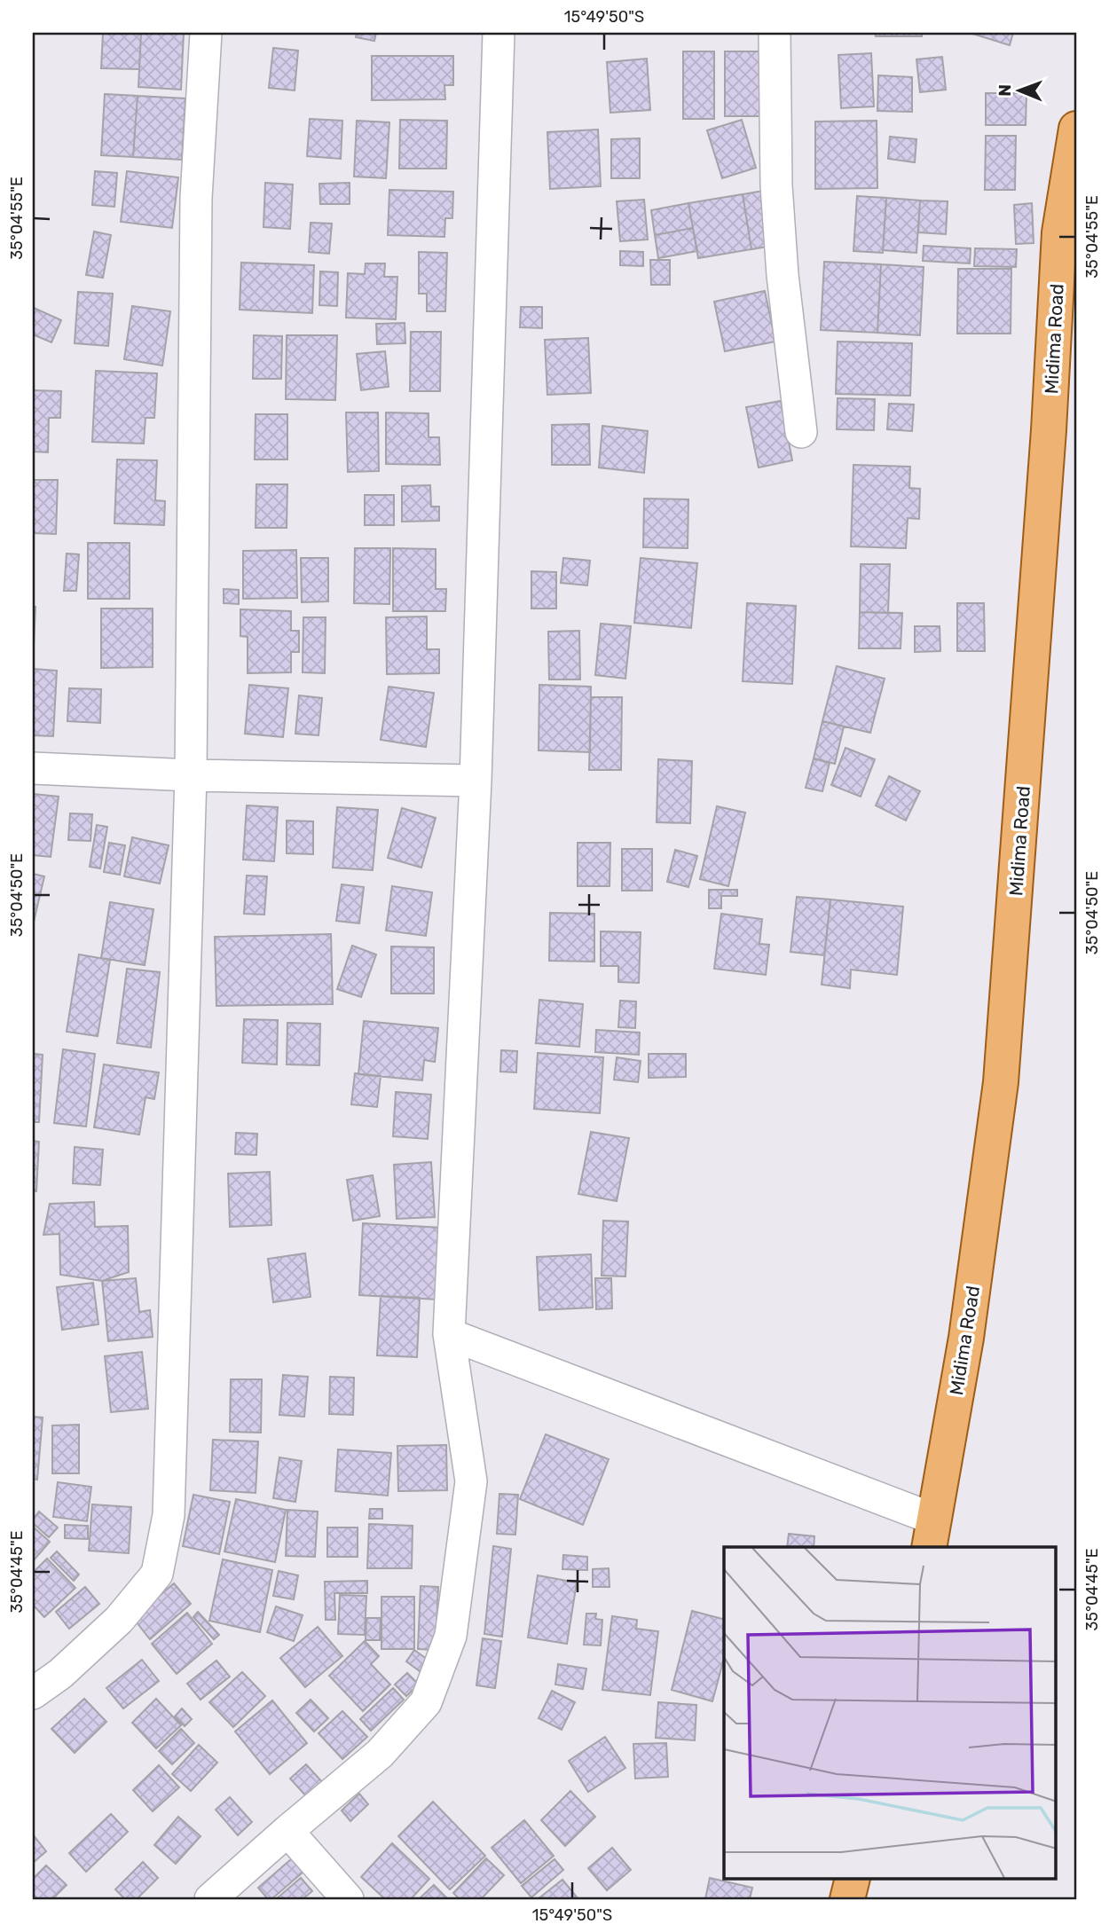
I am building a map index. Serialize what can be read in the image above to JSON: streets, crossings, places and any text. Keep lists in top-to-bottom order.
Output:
{
  "streets": {
    "main road": ["Midima Road"]
  },
  "north": "left",
  "coordinates": [
    "15°49'50\"S",
    "35°04'55\"E",
    "35°04'50\"E",
    "35°04'45\"E"
  ]
}
